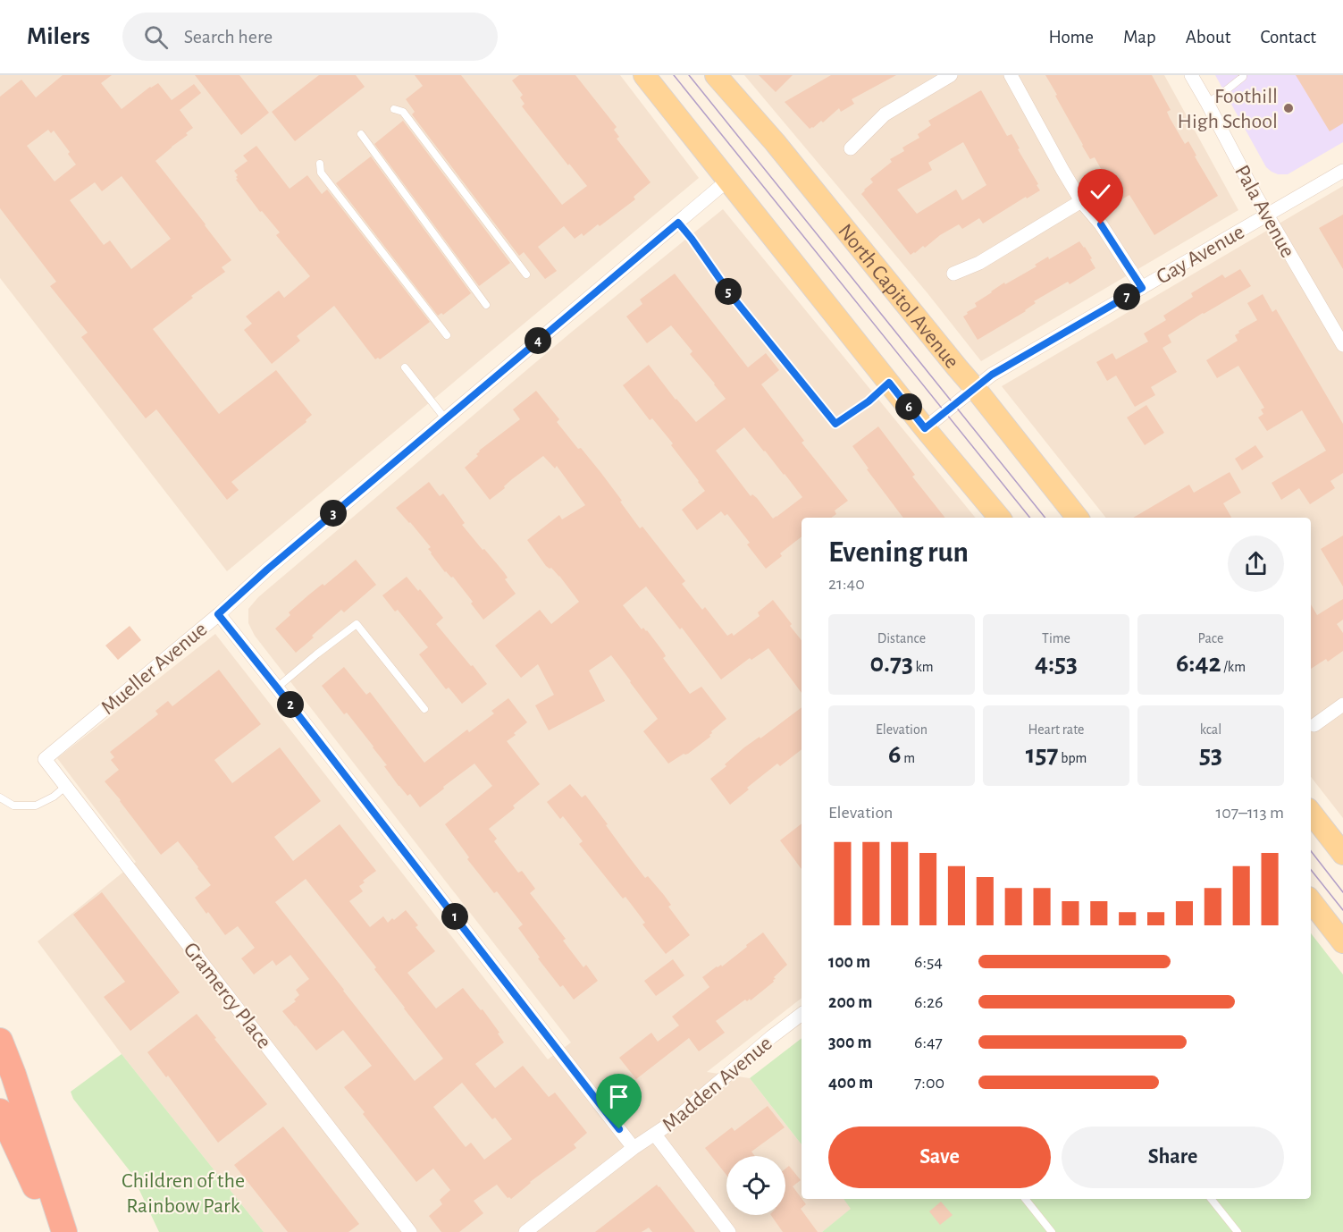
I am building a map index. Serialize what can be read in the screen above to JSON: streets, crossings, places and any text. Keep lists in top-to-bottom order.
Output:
{
  "streets": {
    "main road": ["North Capitol Avenue"],
    "street": [
      "Pala Avenue",
      "Gay Avenue",
      "Mueller Avenue",
      "Gramercy Place",
      "Madden Avenue"
    ]
  },
  "crossings": [
    ["Pala Avenue", "Gay Avenue"],
    ["Gay Avenue", "North Capitol Avenue"],
    ["Mueller Avenue", "Gramercy Place"]
  ],
  "parks": ["Children of the Rainbow Park"],
  "places": ["Foothill High School"],
  "page": {
    "header": "Milers",
    "search": "Search here",
    "nav": [
      "Home",
      "Map",
      "About",
      "Contact"
    ],
    "pins": [
      "5",
      "7",
      "4",
      "6",
      "3",
      "2",
      "1"
    ],
    "heading": ["Evening run", "21:40"],
    "stats": [
      ["Distance", "0.73 km"],
      ["Time", "4:53"],
      ["Pace", "6:42 /km"],
      ["Elevation", "6 m"],
      ["Heart rate", "157 bpm"],
      ["kcal", "53"]
    ],
    "chart": ["Elevation", "107–113 m"],
    "list": [
      {
        "name": "100 m",
        "note": "6:54"
      },
      {
        "name": "200 m",
        "note": "6:26"
      },
      {
        "name": "300 m",
        "note": "6:47"
      },
      {
        "name": "400 m",
        "note": "7:00"
      }
    ],
    "buttons": ["Save", "Share"]
  }
}
